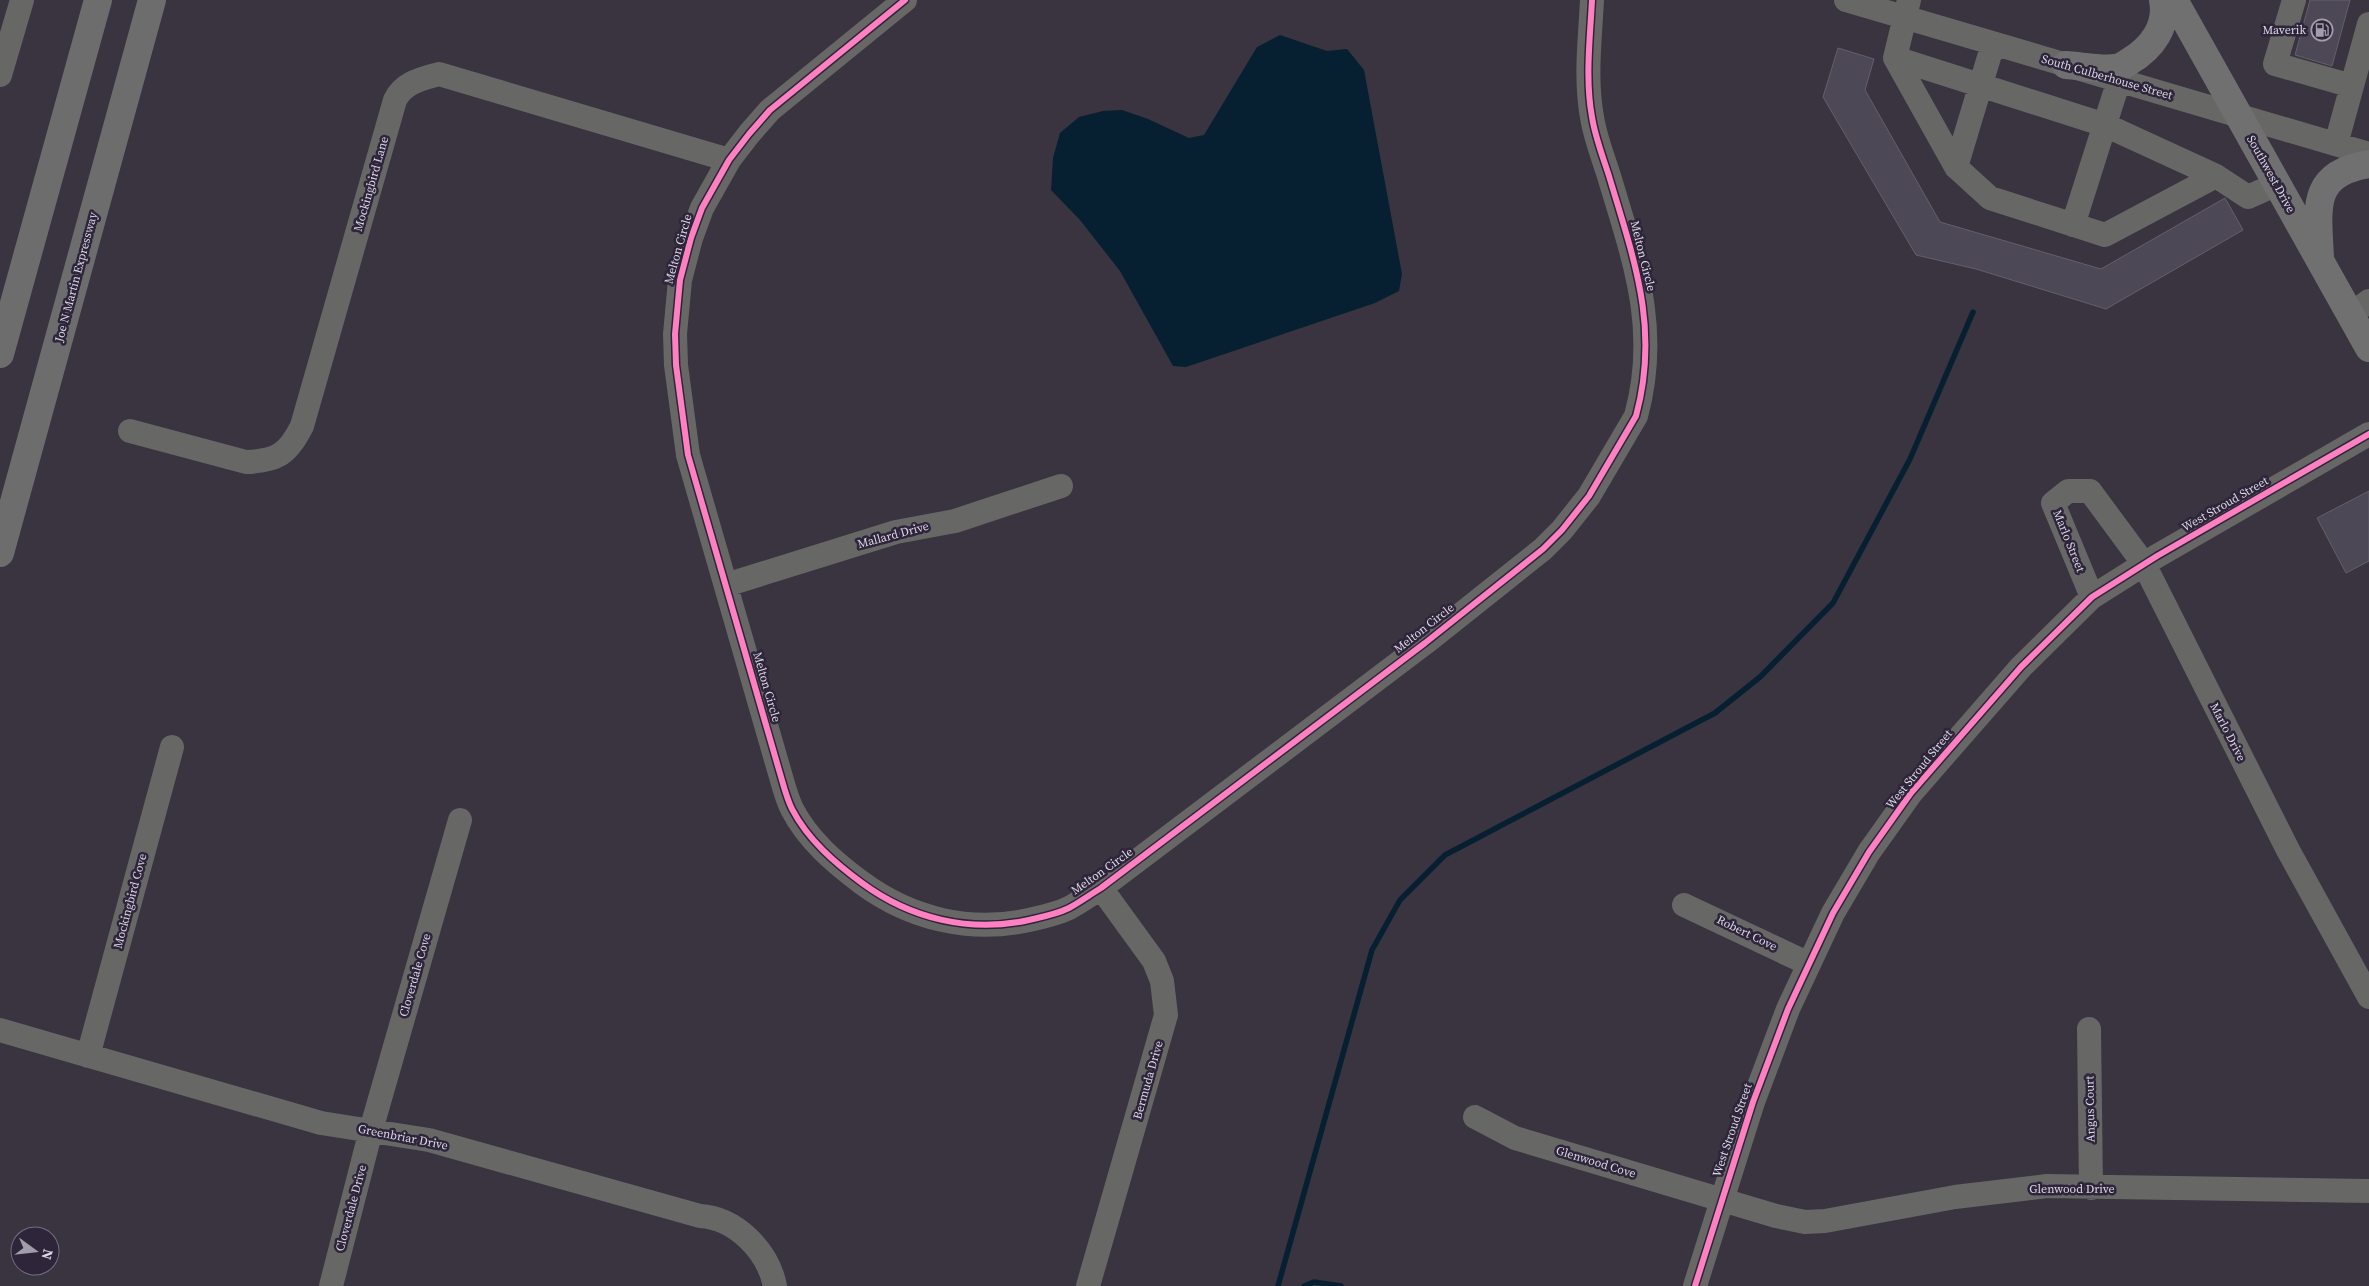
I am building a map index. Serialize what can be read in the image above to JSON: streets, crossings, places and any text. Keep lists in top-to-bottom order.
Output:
{
  "streets": {
    "highway": ["Joe N Martin Expressway"],
    "main road": ["Southwest Drive"],
    "street": [
      "South Culberhouse Street",
      "Mockingbird Lane",
      "Melton Circle",
      "West Stroud Street",
      "Mallard Drive",
      "Marlo Street",
      "Marlo Drive",
      "Mockingbird Cove",
      "Robert Cove",
      "Cloverdale Cove",
      "Bermuda Drive",
      "Angus Court",
      "Greenbriar Drive",
      "Glenwood Cove",
      "Glenwood Drive",
      "Cloverdale Drive"
    ]
  },
  "crossings": [
    ["South Culberhouse Street", "Southwest Drive"],
    ["Mockingbird Lane", "Melton Circle"],
    ["Melton Circle", "Mallard Drive"],
    ["Melton Circle", "Bermuda Drive"],
    ["West Stroud Street", "Marlo Street"],
    ["West Stroud Street", "Marlo Drive"],
    ["West Stroud Street", "Robert Cove"],
    ["West Stroud Street", "Glenwood Cove"],
    ["West Stroud Street", "Glenwood Drive"],
    ["Marlo Street", "Marlo Drive"],
    ["Mockingbird Cove", "Greenbriar Drive"],
    ["Cloverdale Cove", "Greenbriar Drive"],
    ["Cloverdale Cove", "Cloverdale Drive"],
    ["Angus Court", "Glenwood Drive"],
    ["Greenbriar Drive", "Cloverdale Drive"],
    ["Glenwood Cove", "Glenwood Drive"]
  ],
  "places": {
    "fuel station": ["Maverik"]
  },
  "north": "right"
}
